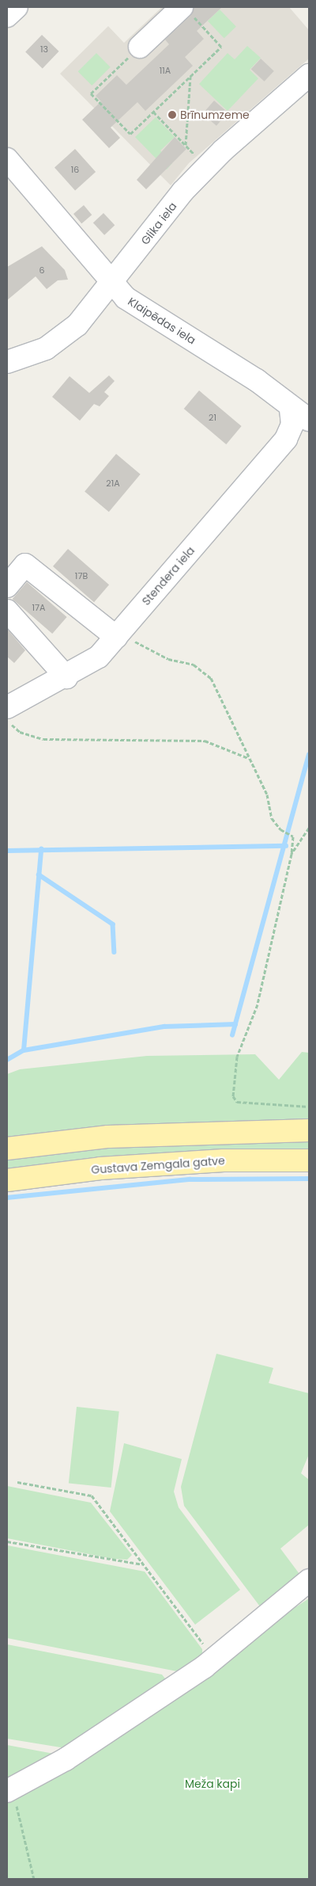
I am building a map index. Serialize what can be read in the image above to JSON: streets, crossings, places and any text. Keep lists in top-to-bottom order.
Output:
{
  "streets": {
    "main road": ["Gustava Zemgala gatve"],
    "street": ["Glika iela", "Klaipēdas iela", "Stendera iela"]
  },
  "crossings": [
    ["Glika iela", "Klaipēdas iela"],
    ["Klaipēdas iela", "Stendera iela"]
  ],
  "parks": ["Meža kapi"],
  "places": ["Brīnumzeme"],
  "house_numbers": [
    "13",
    "11A",
    "16",
    "6",
    "21",
    "21A",
    "17B",
    "17A"
  ]
}
